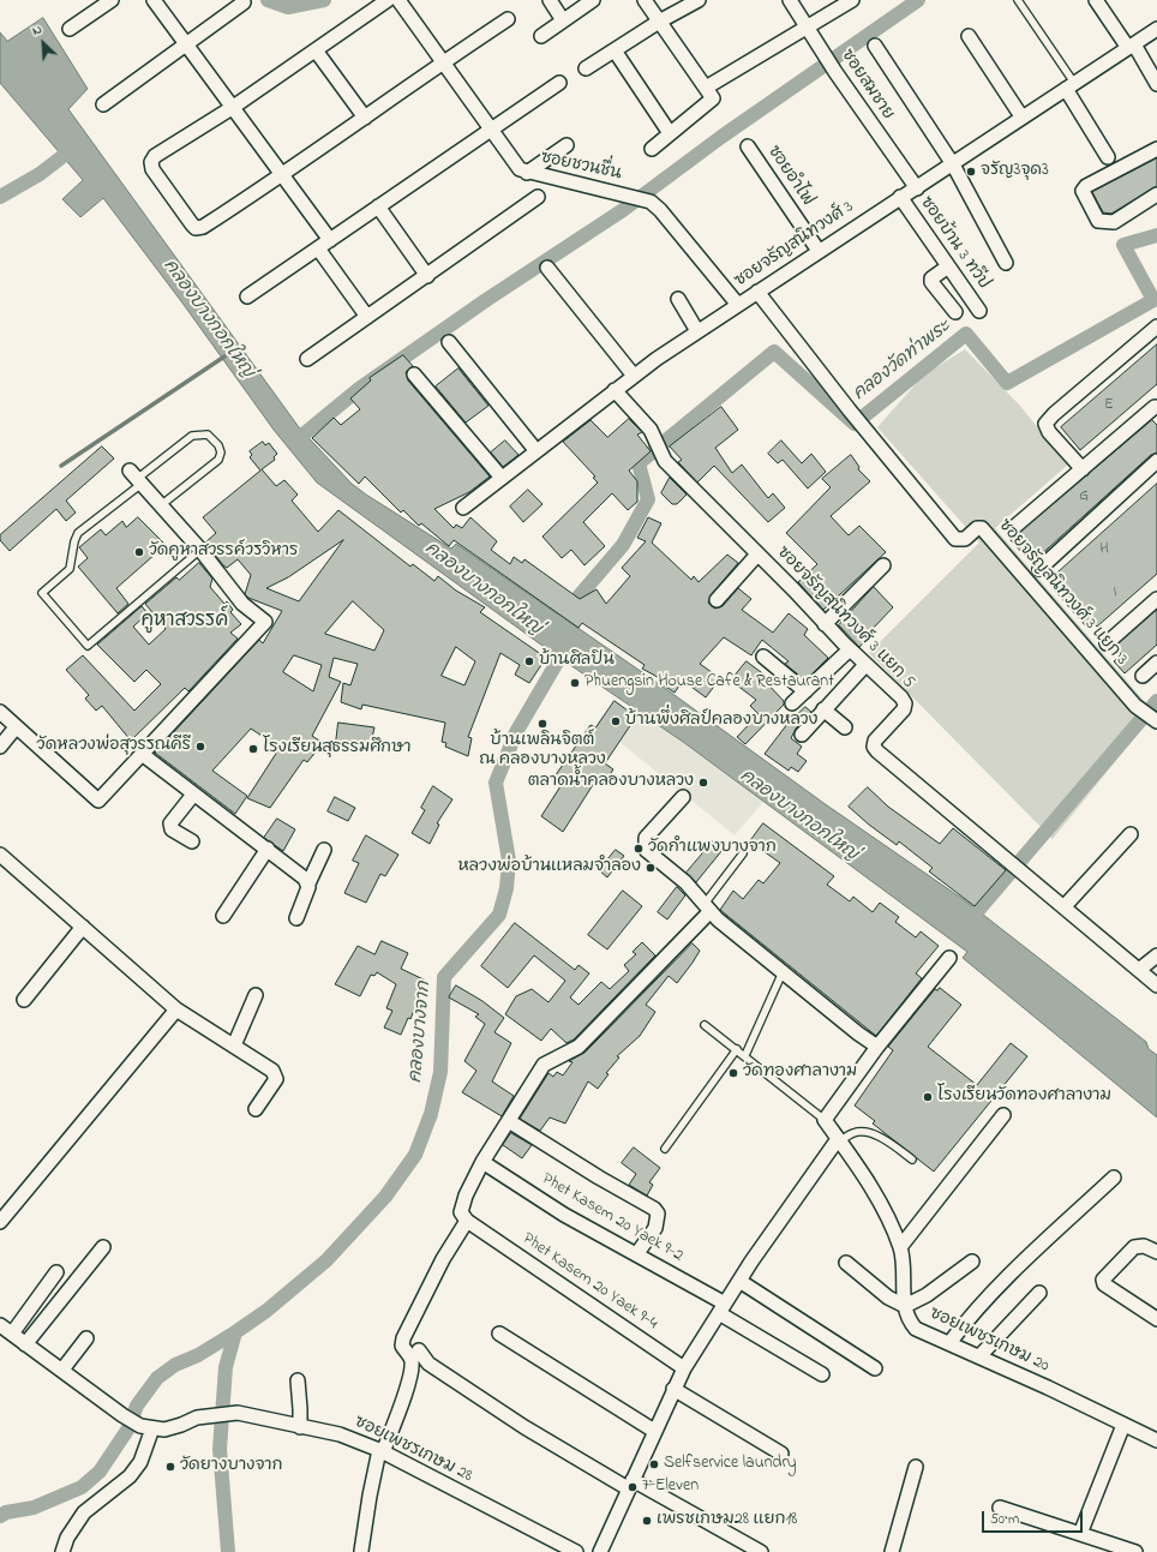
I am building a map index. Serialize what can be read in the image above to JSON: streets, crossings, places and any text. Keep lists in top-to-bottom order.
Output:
{
  "streets": {
    "street": [
      "ซอยสมชาย",
      "ซอยชวนชื่น",
      "ซอยอำไฟ",
      "ซอยบ้าน 3 ทวีป",
      "ซอยจรัญสนิทวงศ์ 3",
      "ซอยจรัญสนิทวงศ์ 3 แยก 3",
      "ซอยจรัญสนิทวงศ์ 3 แยก 5",
      "Phet Kasem 20 Yaek 9-2",
      "Phet Kasem 20 Yaek 9-4",
      "ซอยเพชรเกษม 20",
      "ซอยเพชรเกษม 28"
    ]
  },
  "crossings": [
    ["ซอยสมชาย", "ซอยจรัญสนิทวงศ์ 3"],
    ["ซอยชวนชื่น", "ซอยจรัญสนิทวงศ์ 3"],
    ["ซอยอำไฟ", "ซอยจรัญสนิทวงศ์ 3"],
    ["ซอยบ้าน 3 ทวีป", "ซอยจรัญสนิทวงศ์ 3"],
    ["ซอยจรัญสนิทวงศ์ 3", "ซอยจรัญสนิทวงศ์ 3 แยก 3"],
    ["ซอยจรัญสนิทวงศ์ 3", "ซอยจรัญสนิทวงศ์ 3 แยก 5"]
  ],
  "districts": ["คูหาสวรรค์"],
  "water": ["คลองบางกอกใหญ่", "คลองวัดท่าพระ", "คลองบางจาก"],
  "places": [
    "จรัญ3จุด3",
    "วัดคูหาสวรรค์วรวิหาร",
    "บ้านศิลปิน",
    "Phuengsin House Cafe & Restaurant",
    "บ้านพึ่งศิลป์คลองบางหลวง",
    "บ้านเพลินจิตต์ ณ คลองบางหลวง",
    "วัดหลวงพ่อสุวรรณคีรี",
    "โรงเรียนสุธรรมศึกษา",
    "ตลาดน้ำคลองบางหลวง",
    "วัดกำแพงบางจาก",
    "หลวงพ่อบ้านแหลมจำลอง",
    "วัดทองศาลางาม",
    "โรงเรียนวัดทองศาลางาม",
    "Selfservice laundry",
    "วัดยางบางจาก",
    "7-Eleven",
    "เพรชเกษม28 แยก18"
  ],
  "house_numbers": [
    "E",
    "G",
    "H",
    "I"
  ],
  "scale_bar": "50 m",
  "north": "top left"
}
